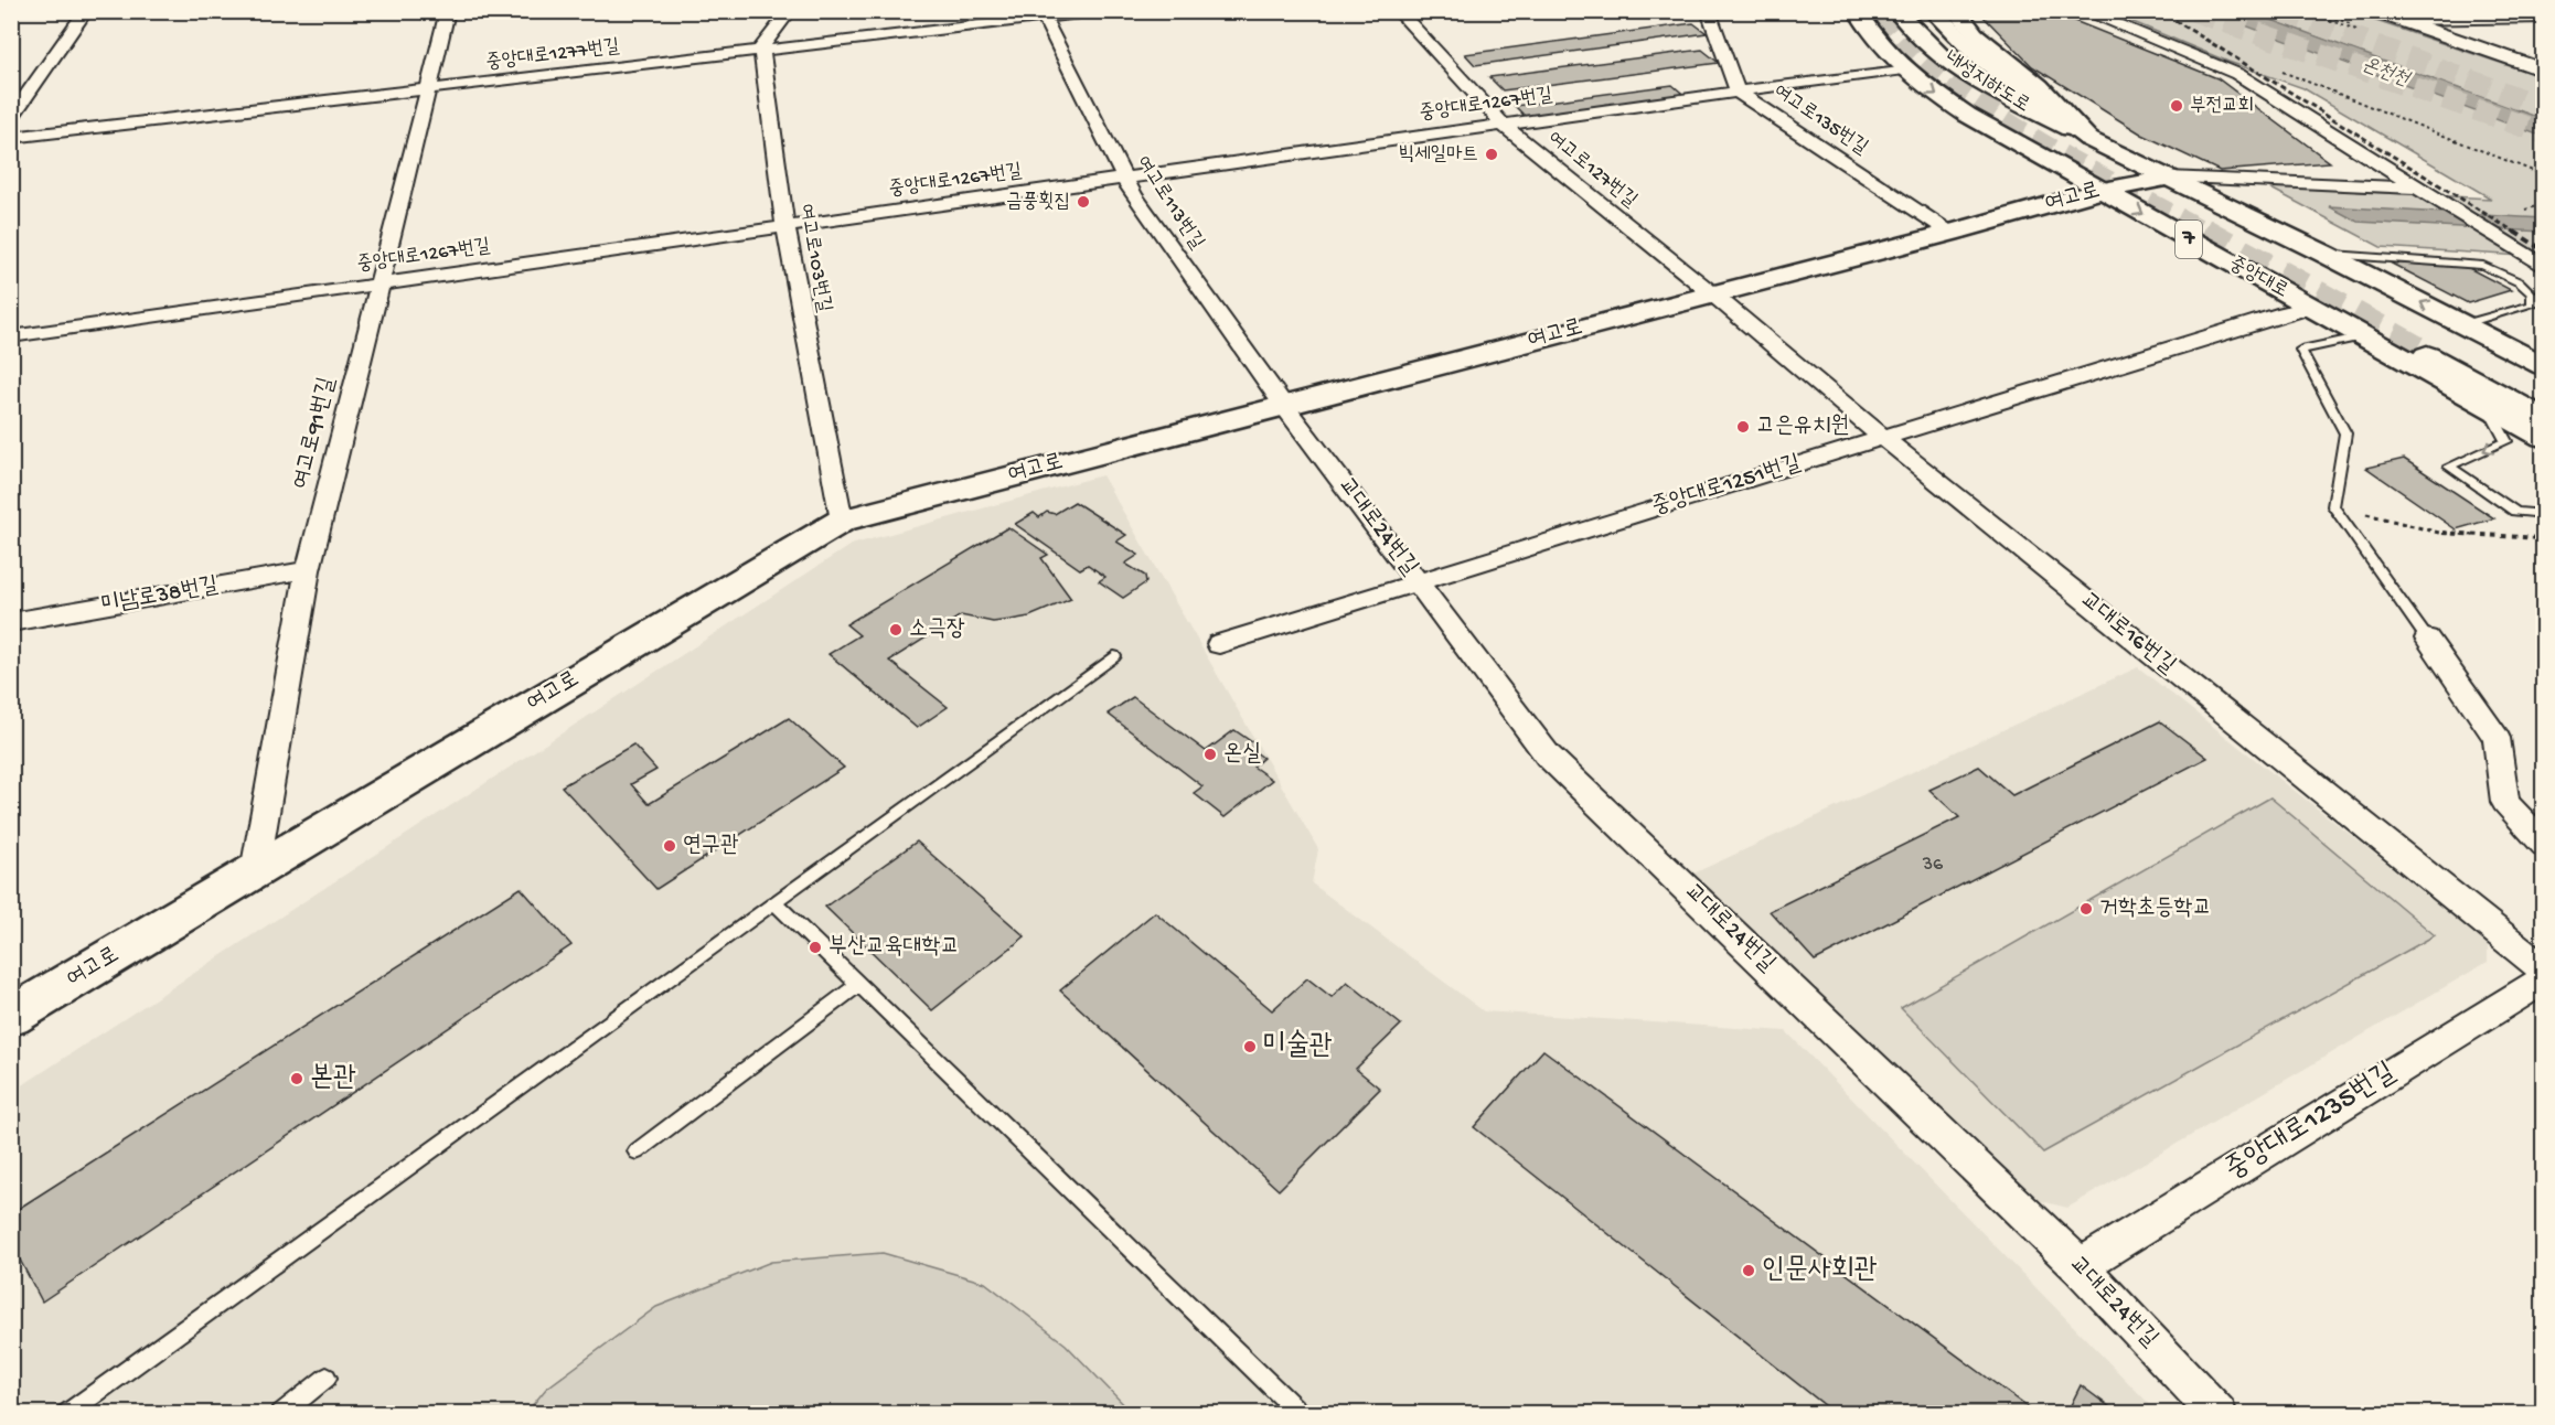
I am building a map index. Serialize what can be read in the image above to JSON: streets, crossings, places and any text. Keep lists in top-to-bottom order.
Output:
{
  "streets": {
    "main road": [
      "내성지하도로",
      "여고로",
      "7",
      "중앙대로"
    ],
    "street": [
      "중앙대로1277번길",
      "중앙대로1267번길",
      "여고로135번길",
      "여고로127번길",
      "여고로113번길",
      "여고로103번길",
      "여고로91번길",
      "중앙대로1251번길",
      "교대로24번길",
      "미남로38번길",
      "교대로16번길",
      "중앙대로1235번길"
    ]
  },
  "crossings": [
    ["중앙대로1277번길", "여고로113번길"],
    ["중앙대로1277번길", "여고로103번길"],
    ["중앙대로1277번길", "여고로91번길"],
    ["내성지하도로", "7"],
    ["중앙대로1267번길", "여고로135번길"],
    ["중앙대로1267번길", "여고로127번길"],
    ["중앙대로1267번길", "여고로113번길"],
    ["중앙대로1267번길", "여고로103번길"],
    ["중앙대로1267번길", "중앙대로"],
    ["중앙대로1267번길", "여고로91번길"],
    ["여고로135번길", "여고로"],
    ["여고로127번길", "여고로"],
    ["여고로127번길", "교대로16번길"],
    ["여고로", "여고로113번길"],
    ["여고로", "7"],
    ["여고로", "여고로103번길"],
    ["여고로", "중앙대로"],
    ["여고로", "여고로91번길"],
    ["여고로", "교대로24번길"],
    ["여고로", "교대로16번길"],
    ["여고로113번길", "교대로24번길"],
    ["중앙대로", "중앙대로1251번길"],
    ["여고로91번길", "미남로38번길"],
    ["중앙대로1251번길", "교대로24번길"],
    ["중앙대로1251번길", "교대로16번길"],
    ["교대로24번길", "중앙대로1235번길"]
  ],
  "water": ["온천천"],
  "places": [
    "부전교회",
    "빅세일마트",
    "금풍횟집",
    "고은유치원",
    "소극장",
    "온실",
    "연구관",
    "거학초등학교",
    "부산교육대학교",
    "미술관",
    "본관",
    "인문사회관"
  ],
  "house_numbers": ["36"]
}
